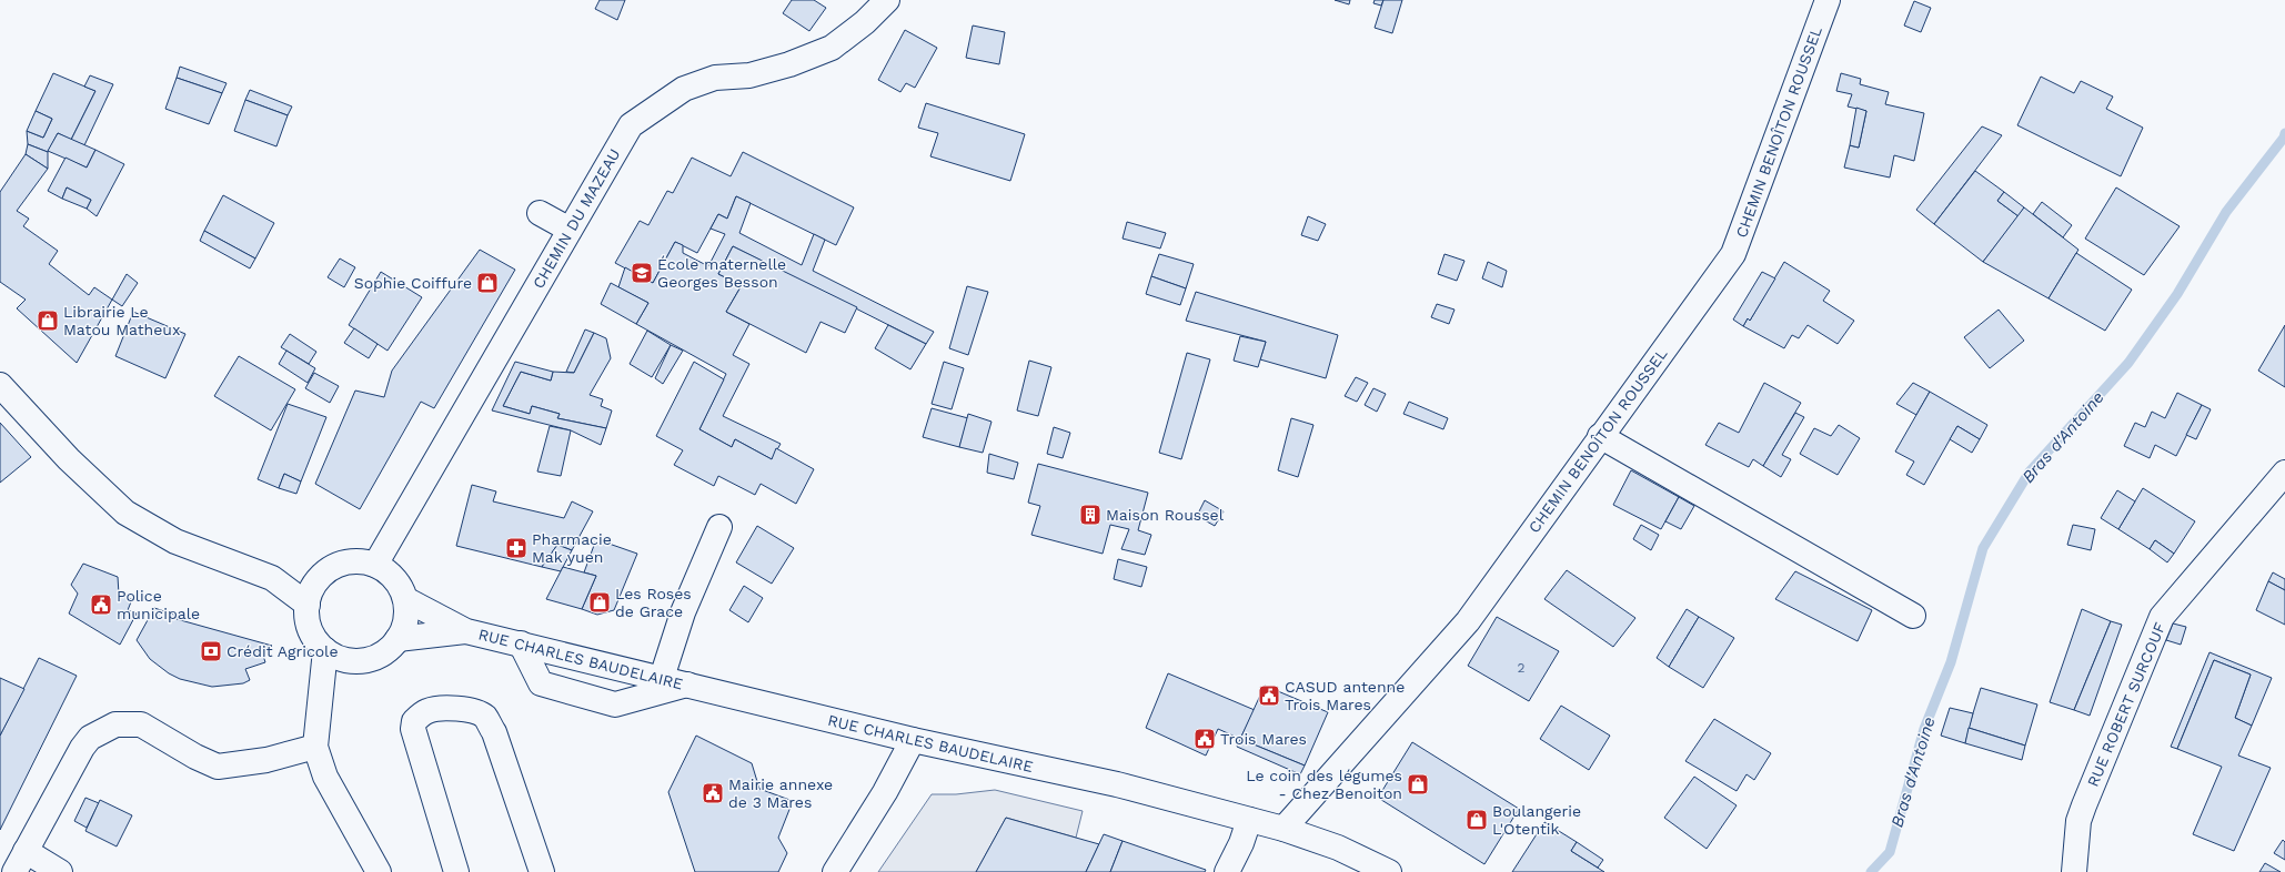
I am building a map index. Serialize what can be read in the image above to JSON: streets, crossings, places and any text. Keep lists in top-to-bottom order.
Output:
{
  "streets": {
    "street": [
      "CHEMIN BENOÎTON ROUSSEL",
      "CHEMIN DU MAZEAU",
      "RUE CHARLES BAUDELAIRE",
      "RUE ROBERT SURCOUF"
    ]
  },
  "crossings": [
    ["CHEMIN BENOÎTON ROUSSEL", "RUE CHARLES BAUDELAIRE"],
    ["CHEMIN DU MAZEAU", "RUE CHARLES BAUDELAIRE"]
  ],
  "water": ["Bras d'Antoine"],
  "places": {
    "school or university": ["École maternelle Georges Besson"],
    "shop": [
      "Sophie Coiffure",
      "Librairie Le Matou Matheux",
      "Les Roses de Grace",
      "Le coin des légumes - Chez Benoiton",
      "Boulangerie L'Otentik"
    ],
    "building": ["Maison Roussel"],
    "pharmacy": ["Pharmacie Mak yuen"],
    "public building": [
      "Police municipale",
      "CASUD antenne Trois Mares",
      "Trois Mares",
      "Mairie annexe de 3 Mares"
    ],
    "bank": ["Crédit Agricole"]
  },
  "house_numbers": ["2"]
}
